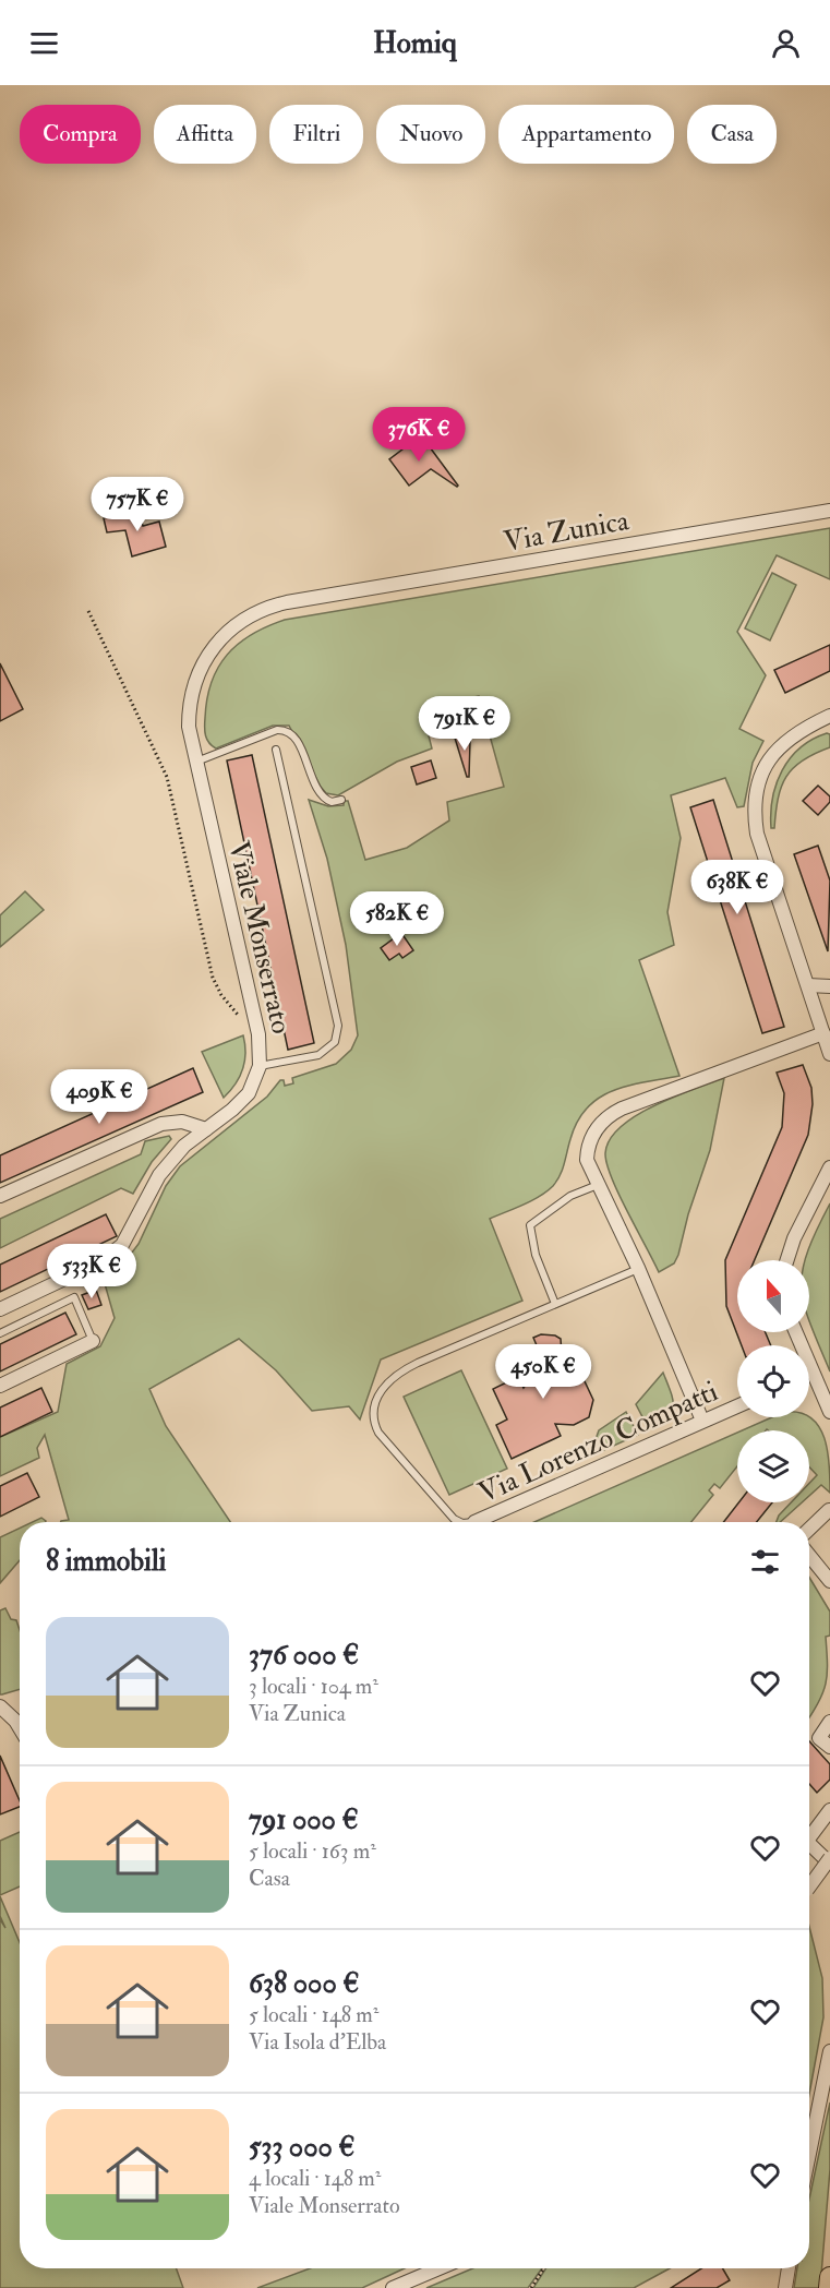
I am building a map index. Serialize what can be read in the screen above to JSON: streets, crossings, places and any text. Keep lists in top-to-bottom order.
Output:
{
  "streets": {
    "street": ["Via Zunica", "Viale Monserrato", "Via Lorenzo Compatti"]
  },
  "crossings": [
    ["Via Zunica", "Viale Monserrato"]
  ],
  "north": "top",
  "page": {
    "header": "Homiq",
    "chip": [
      "Compra",
      "Affitta",
      "Filtri",
      "Nuovo",
      "Appartamento",
      "Casa"
    ],
    "price": [
      "376K €",
      "757K €",
      "791K €",
      "638K €",
      "582K €",
      "409K €",
      "533K €",
      "450K €"
    ],
    "heading": "8 immobili",
    "list": [
      {
        "name": "376 000 €",
        "note": "3 locali · 104 m² · Via Zunica"
      },
      {
        "name": "791 000 €",
        "note": "5 locali · 163 m² · Casa"
      },
      {
        "name": "638 000 €",
        "note": "5 locali · 148 m² · Via Isola d'Elba"
      },
      {
        "name": "533 000 €",
        "note": "4 locali · 148 m² · Viale Monserrato"
      }
    ]
  }
}
